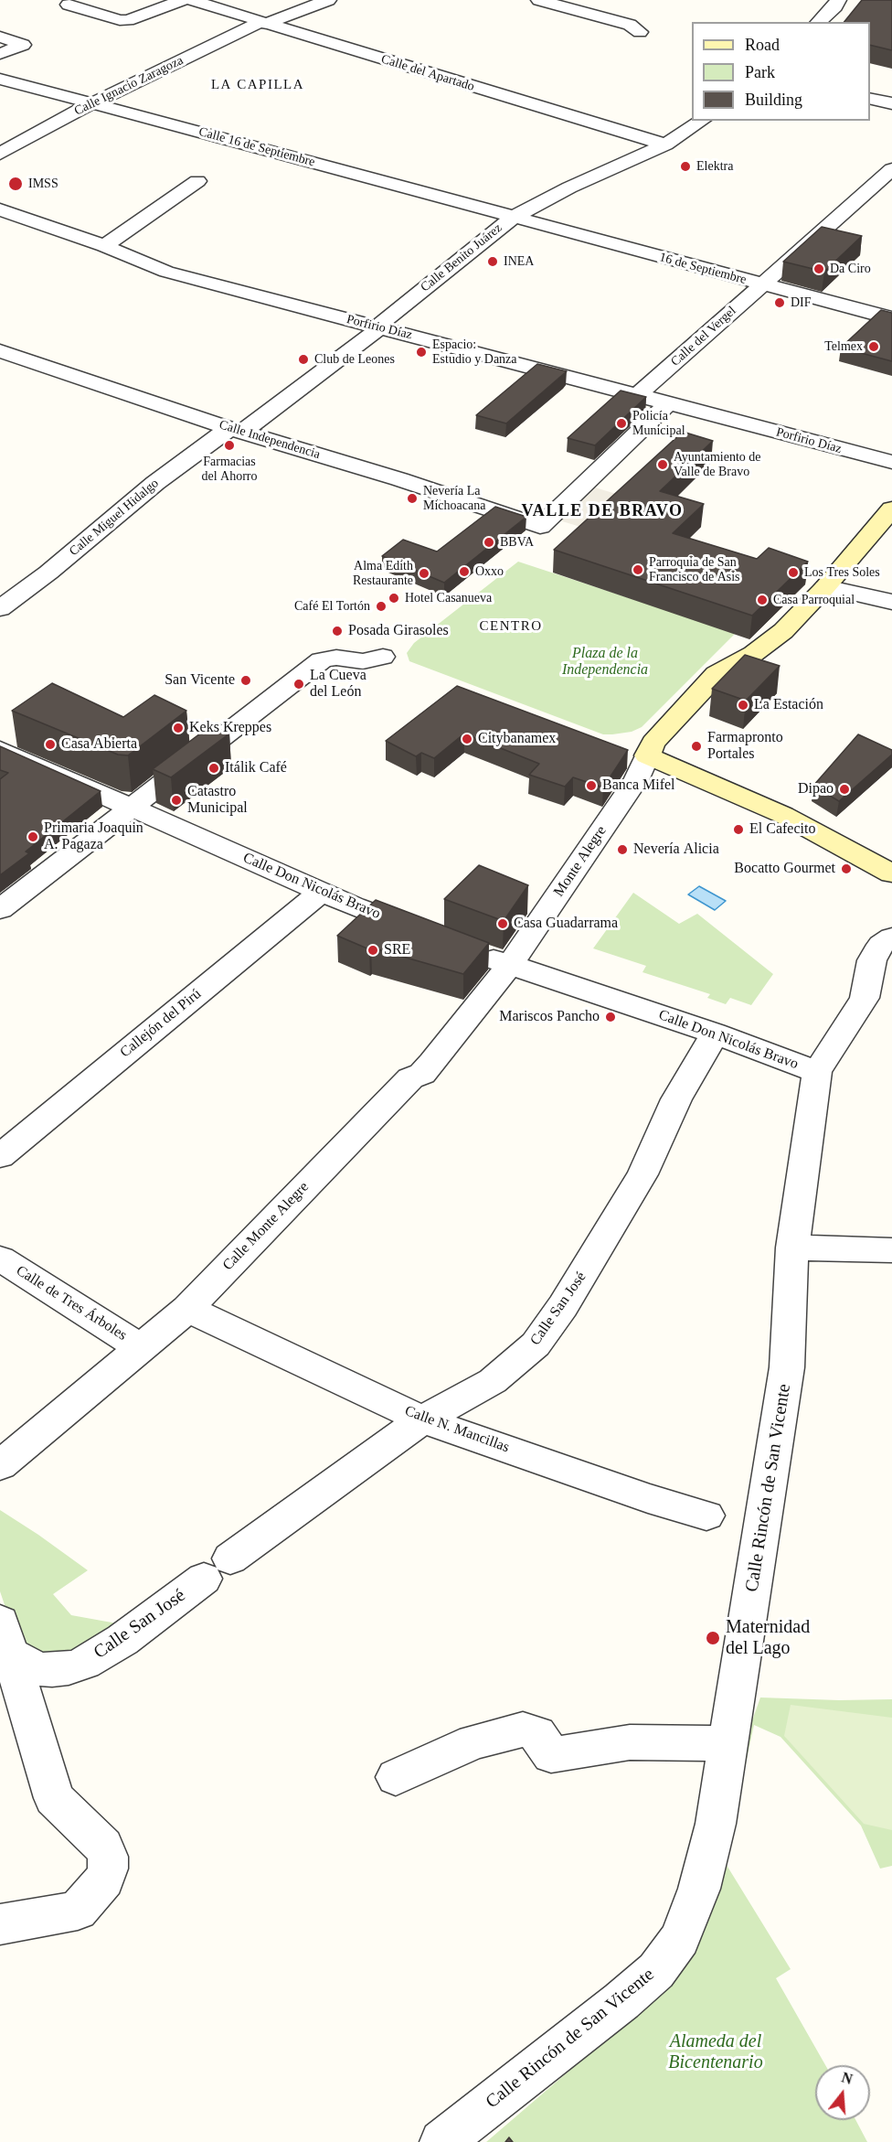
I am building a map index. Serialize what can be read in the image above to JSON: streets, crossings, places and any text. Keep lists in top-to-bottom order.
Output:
{
  "streets": {
    "street": [
      "Calle del Apartado",
      "Calle Ignacio Zaragoza",
      "Calle 16 de Septiembre",
      "Calle Benito Juárez",
      "16 de Septiembre",
      "Porfirio Díaz",
      "Calle del Vergel",
      "Calle Independencia",
      "Calle Miguel Hidalgo",
      "Monte Alegre",
      "Calle Don Nicolás Bravo",
      "Callejón del Pirú",
      "Calle Monte Alegre",
      "Calle de Tres Árboles",
      "Calle San José",
      "Calle N. Mancillas",
      "Calle Rincón de San Vicente"
    ]
  },
  "crossings": [
    ["Calle del Apartado", "Calle Ignacio Zaragoza"],
    ["Calle del Apartado", "Calle Benito Juárez"],
    ["Calle Ignacio Zaragoza", "Calle 16 de Septiembre"],
    ["Calle 16 de Septiembre", "Calle Benito Juárez"],
    ["Calle 16 de Septiembre", "16 de Septiembre"],
    ["Calle Benito Juárez", "16 de Septiembre"],
    ["Calle Benito Juárez", "Porfirio Díaz"],
    ["Calle Benito Juárez", "Calle Independencia"],
    ["Calle Benito Juárez", "Calle Miguel Hidalgo"],
    ["16 de Septiembre", "Calle del Vergel"],
    ["Porfirio Díaz", "Calle del Vergel"],
    ["Porfirio Díaz", "Calle Independencia"],
    ["Calle Independencia", "Calle Miguel Hidalgo"],
    ["Monte Alegre", "Calle Don Nicolás Bravo"],
    ["Monte Alegre", "Calle Monte Alegre"],
    ["Calle Don Nicolás Bravo", "Callejón del Pirú"],
    ["Calle Don Nicolás Bravo", "Calle Monte Alegre"],
    ["Calle Don Nicolás Bravo", "Calle San José"],
    ["Calle Don Nicolás Bravo", "Calle Rincón de San Vicente"],
    ["Calle Monte Alegre", "Calle de Tres Árboles"],
    ["Calle Monte Alegre", "Calle N. Mancillas"],
    ["Calle San José", "Calle N. Mancillas"]
  ],
  "districts": ["LA CAPILLA", "VALLE DE BRAVO", "CENTRO"],
  "parks": ["Plaza de la Independencia", "Alameda del Bicentenario"],
  "places": [
    "Elektra",
    "IMSS",
    "INEA",
    "Da Ciro",
    "DIF",
    "Telmex",
    "Espacio: Estudio y Danza",
    "Club de Leones",
    "Policía Municipal",
    "Farmacias del Ahorro",
    "Ayuntamiento de Valle de Bravo",
    "Nevería La Michoacana",
    "BBVA",
    "Parroquia de San Francisco de Asis",
    "Oxxo",
    "Los Tres Soles",
    "Alma Edith Restaurante",
    "Hotel Casanueva",
    "Casa Parroquial",
    "Café El Tortón",
    "Posada Girasoles",
    "San Vicente",
    "La Cueva del León",
    "La Estación",
    "Keks Kreppes",
    "Citybanamex",
    "Casa Abierta",
    "Farmapronto Portales",
    "Itálik Café",
    "Banca Mifel",
    "Dipao",
    "Catastro Municipal",
    "El Cafecito",
    "Primaria Joaquin A. Pagaza",
    "Nevería Alicia",
    "Bocatto Gourmet",
    "Casa Guadarrama",
    "SRE",
    "Mariscos Pancho",
    "Maternidad del Lago"
  ],
  "legend": ["Road", "Park", "Building"],
  "north": "top"
}
